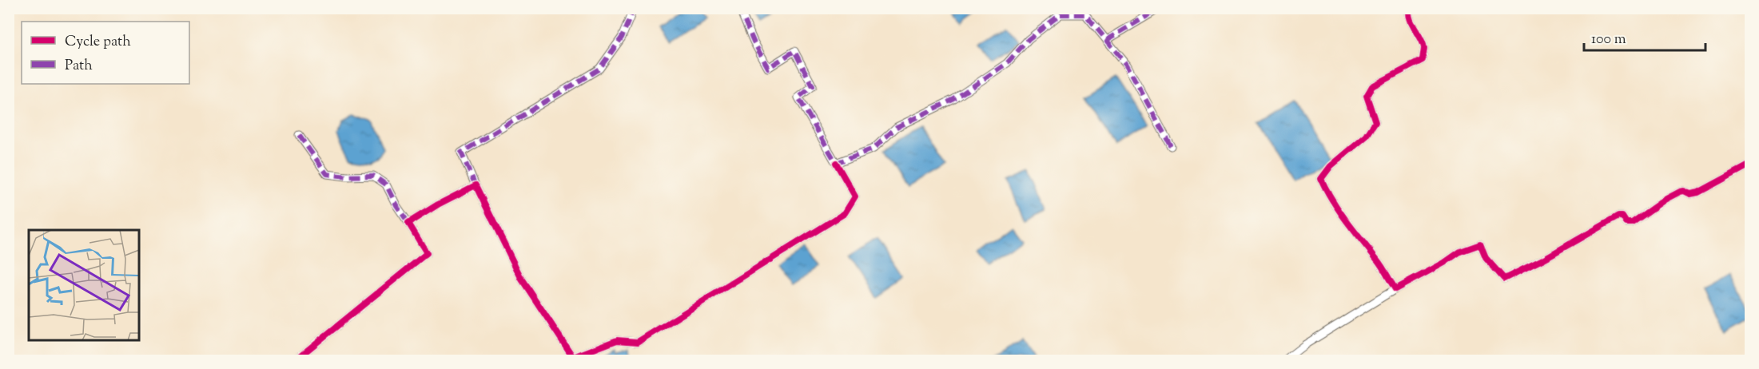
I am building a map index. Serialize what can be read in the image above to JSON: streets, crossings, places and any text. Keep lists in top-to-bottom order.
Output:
{
  "legend": ["Cycle path", "Path"],
  "scale_bar": "100 m"
}
